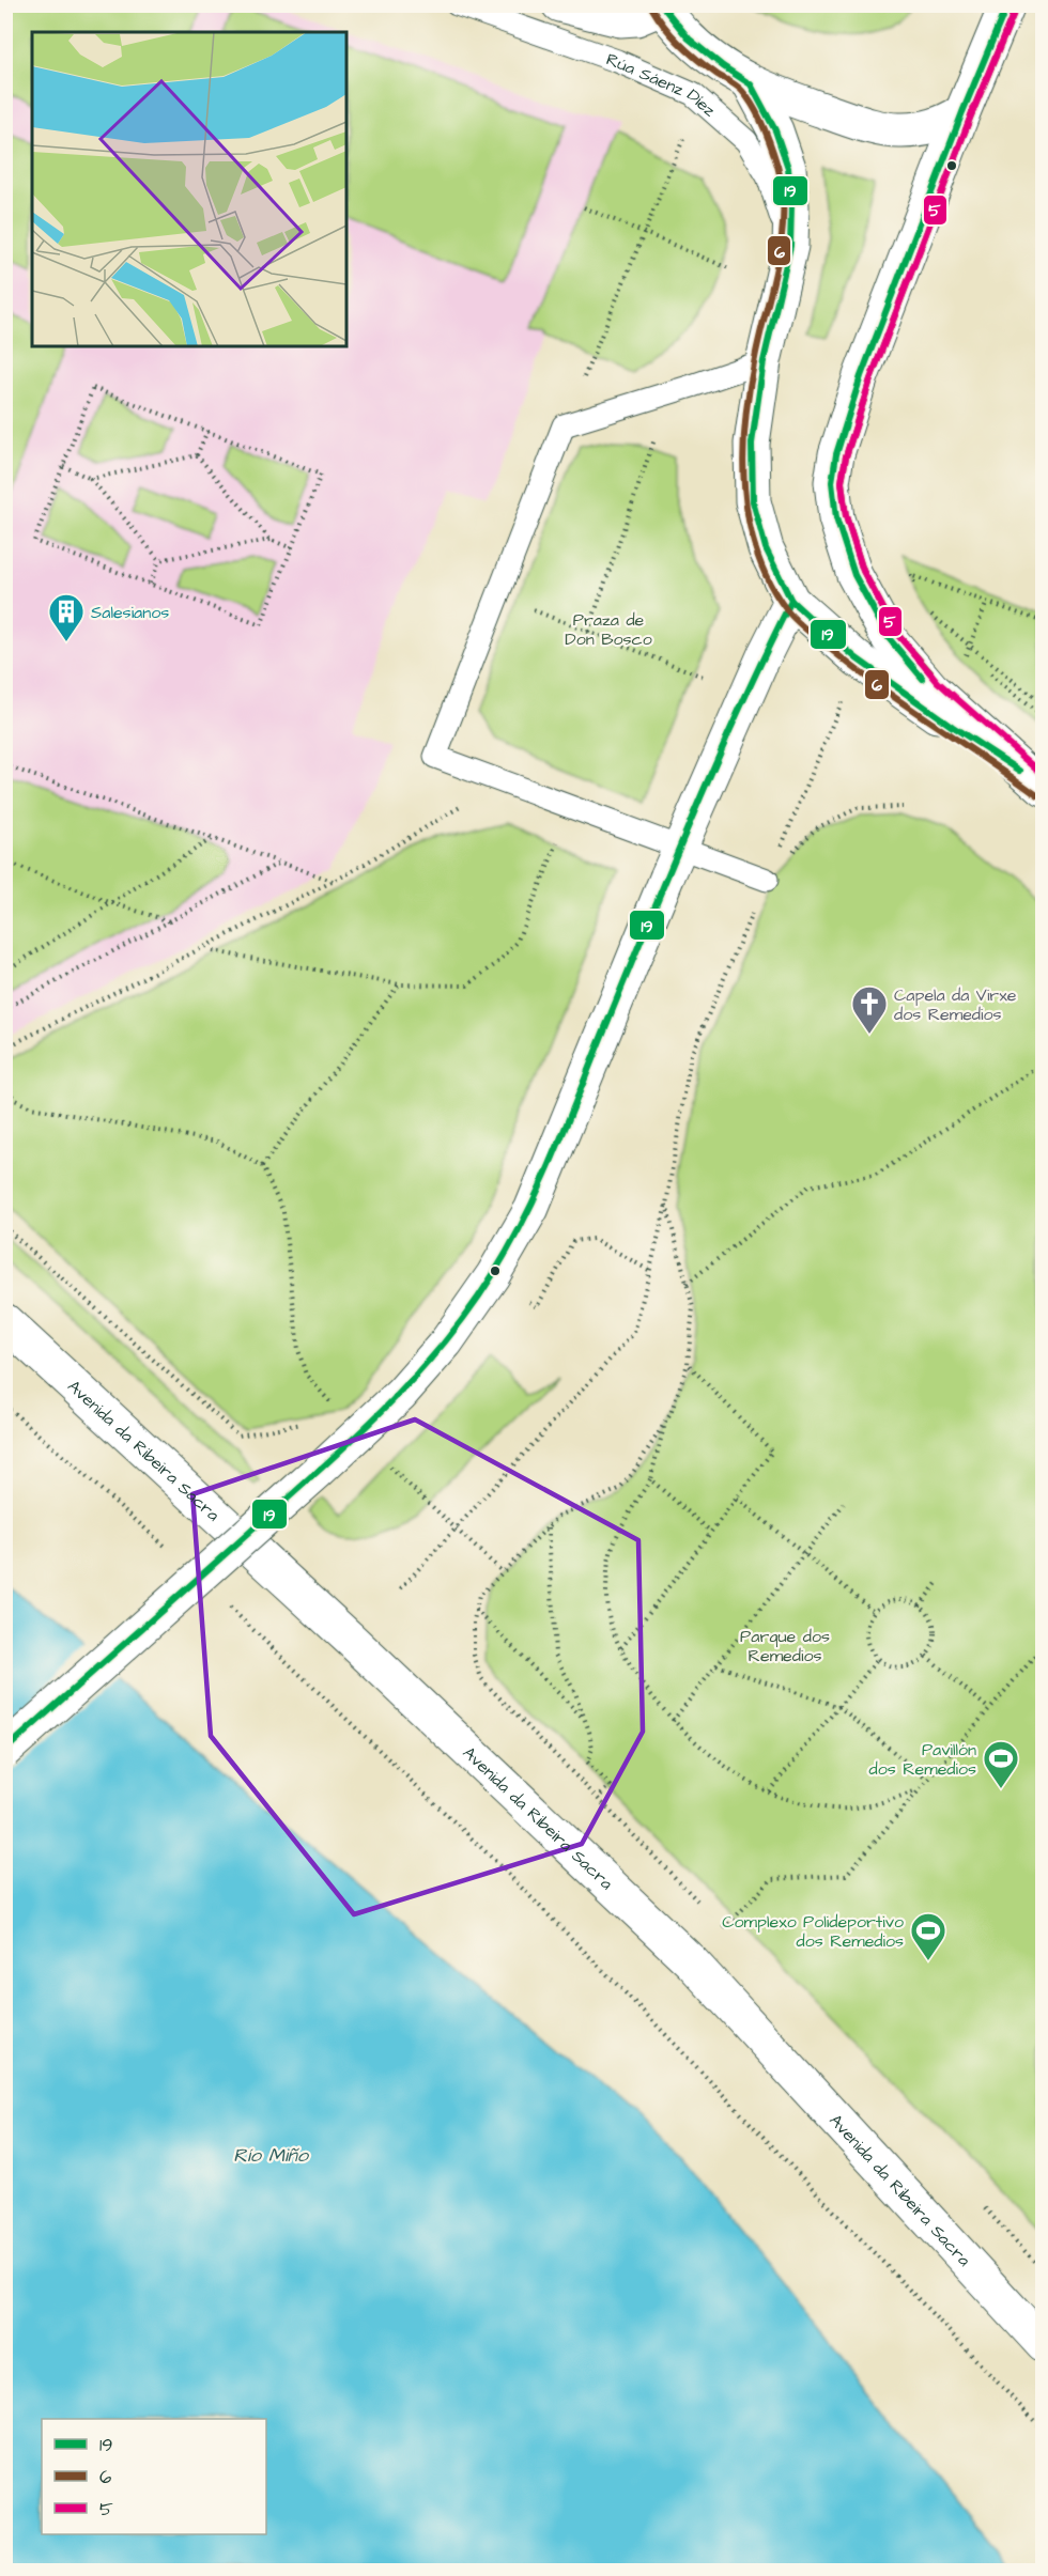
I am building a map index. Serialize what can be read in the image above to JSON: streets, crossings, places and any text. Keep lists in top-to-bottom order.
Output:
{
  "streets": {
    "main road": ["Avenida da Ribeira Sacra"],
    "lane": ["Rúa Sáenz Díez"]
  },
  "water": ["Río Miño"],
  "parks": ["Praza de Don Bosco", "Parque dos Remedios"],
  "places": {
    "building": ["Salesianos"],
    "church": ["Capela da Virxe dos Remedios"],
    "sports": ["Pavillón dos Remedios", "Complexo Polideportivo dos Remedios"]
  },
  "lines": ["transit line 19", "transit line 6", "transit line 5"],
  "legend": ["19", "6", "5"]
}
